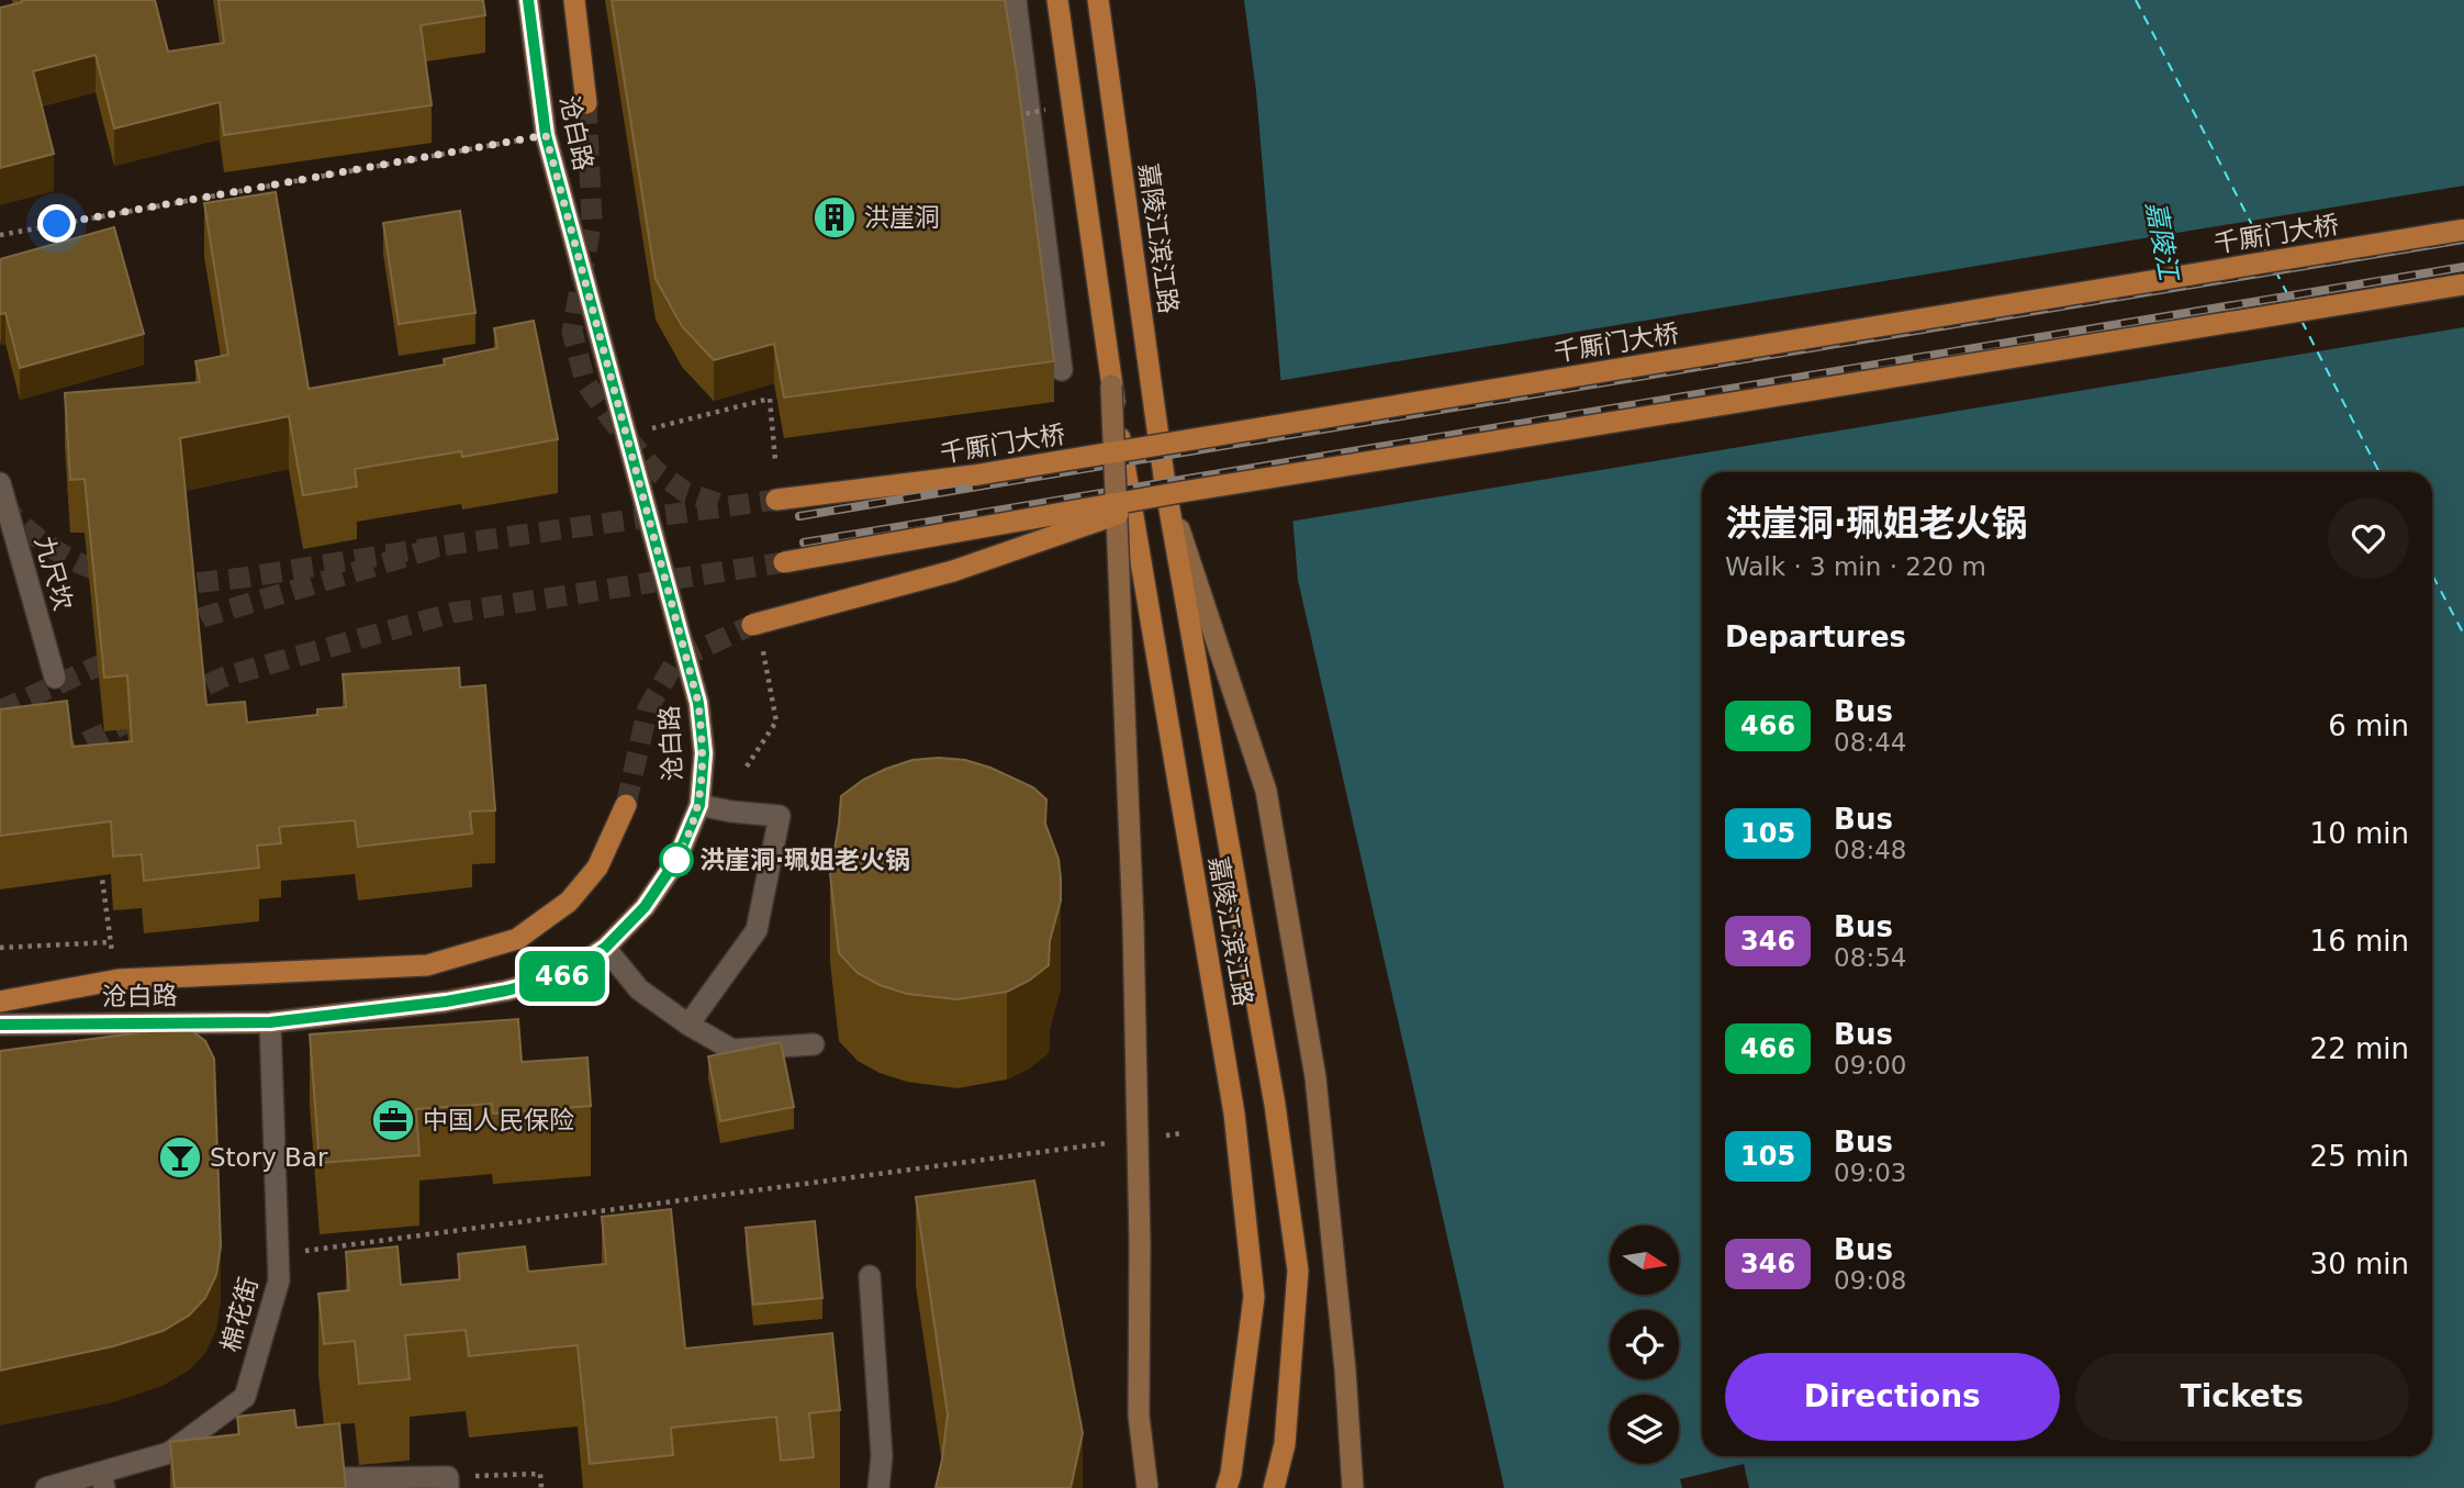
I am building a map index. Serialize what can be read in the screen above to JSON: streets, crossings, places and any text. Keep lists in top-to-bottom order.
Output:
{
  "streets": {
    "main road": ["沧白路", "千厮门大桥", "嘉陵江滨江路"],
    "street": ["九尺坎", "棉花街"]
  },
  "crossings": [
    ["沧白路", "棉花街"]
  ],
  "water": ["嘉陵江"],
  "places": {
    "building": ["洪崖洞"],
    "other": ["洪崖洞‧珮姐老火锅"],
    "office": ["中国人民保险"],
    "bar": ["Story Bar"]
  },
  "lines": ["bus line 466"],
  "north": "right",
  "page": {
    "on_map": "466",
    "heading": [
      ["洪崖洞‧珮姐老火锅", "Walk · 3 min · 220 m"],
      "Departures"
    ],
    "list": [
      {
        "mark": "466",
        "name": "Bus",
        "note": "08:44",
        "value": "6 min"
      },
      {
        "mark": "105",
        "name": "Bus",
        "note": "08:48",
        "value": "10 min"
      },
      {
        "mark": "346",
        "name": "Bus",
        "note": "08:54",
        "value": "16 min"
      },
      {
        "mark": "466",
        "name": "Bus",
        "note": "09:00",
        "value": "22 min"
      },
      {
        "mark": "105",
        "name": "Bus",
        "note": "09:03",
        "value": "25 min"
      },
      {
        "mark": "346",
        "name": "Bus",
        "note": "09:08",
        "value": "30 min"
      }
    ],
    "buttons": ["Directions", "Tickets"]
  }
}
